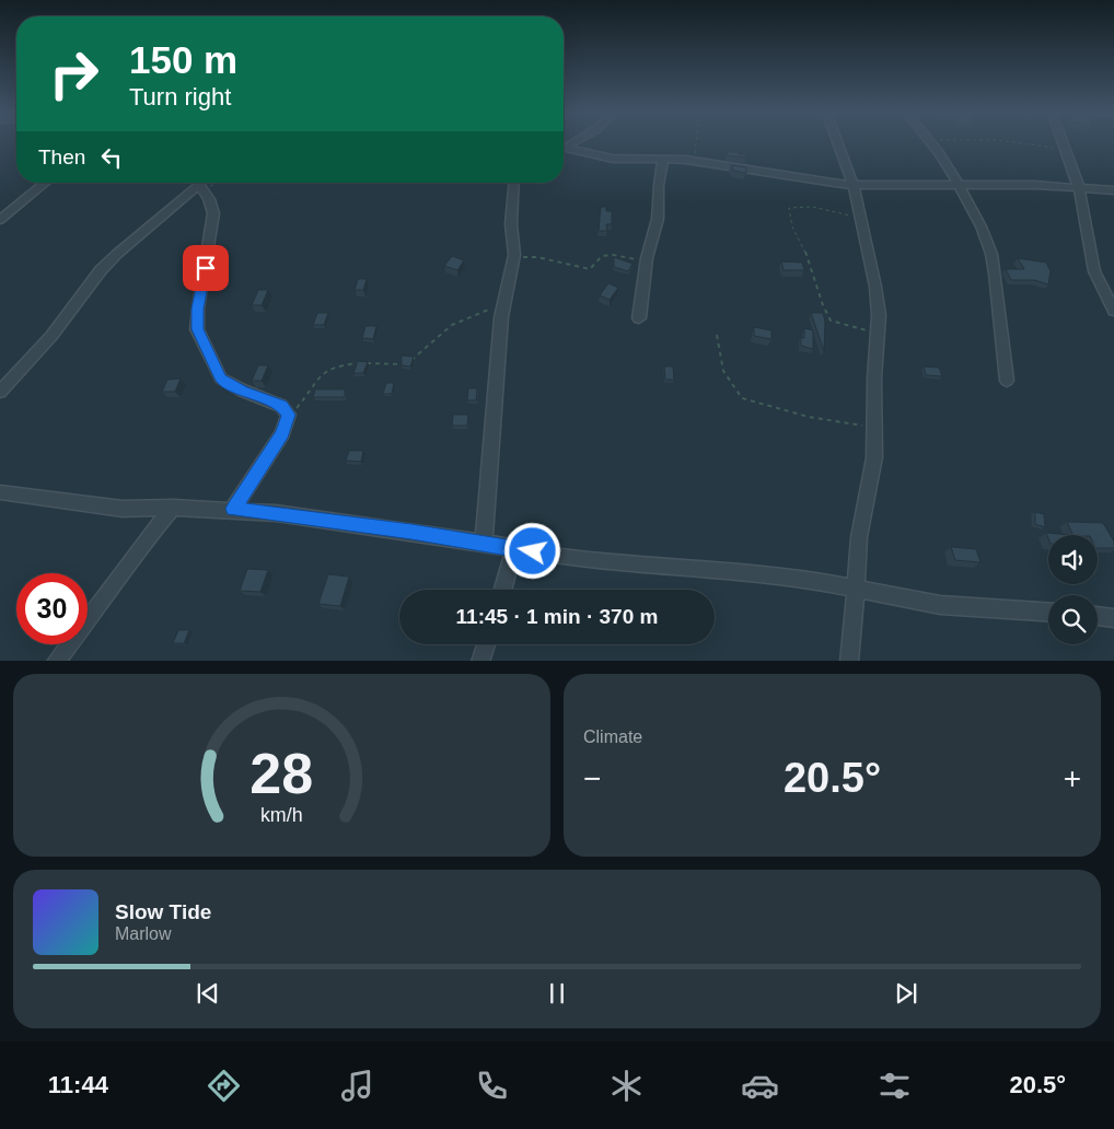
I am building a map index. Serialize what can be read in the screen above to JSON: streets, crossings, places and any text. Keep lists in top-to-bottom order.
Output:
{
  "page": {
    "turn": ["150 m", "Turn right"],
    "then": "Then",
    "limit": "30",
    "trip": "11:45 · 1 min · 370 m",
    "tile": "Climate",
    "heat": ["−", "20.5°", "+"],
    "song": ["Slow Tide", "Marlow"],
    "tabs": ["11:44", "20.5°"],
    "gauge": ["28", "km/h"]
  }
}
